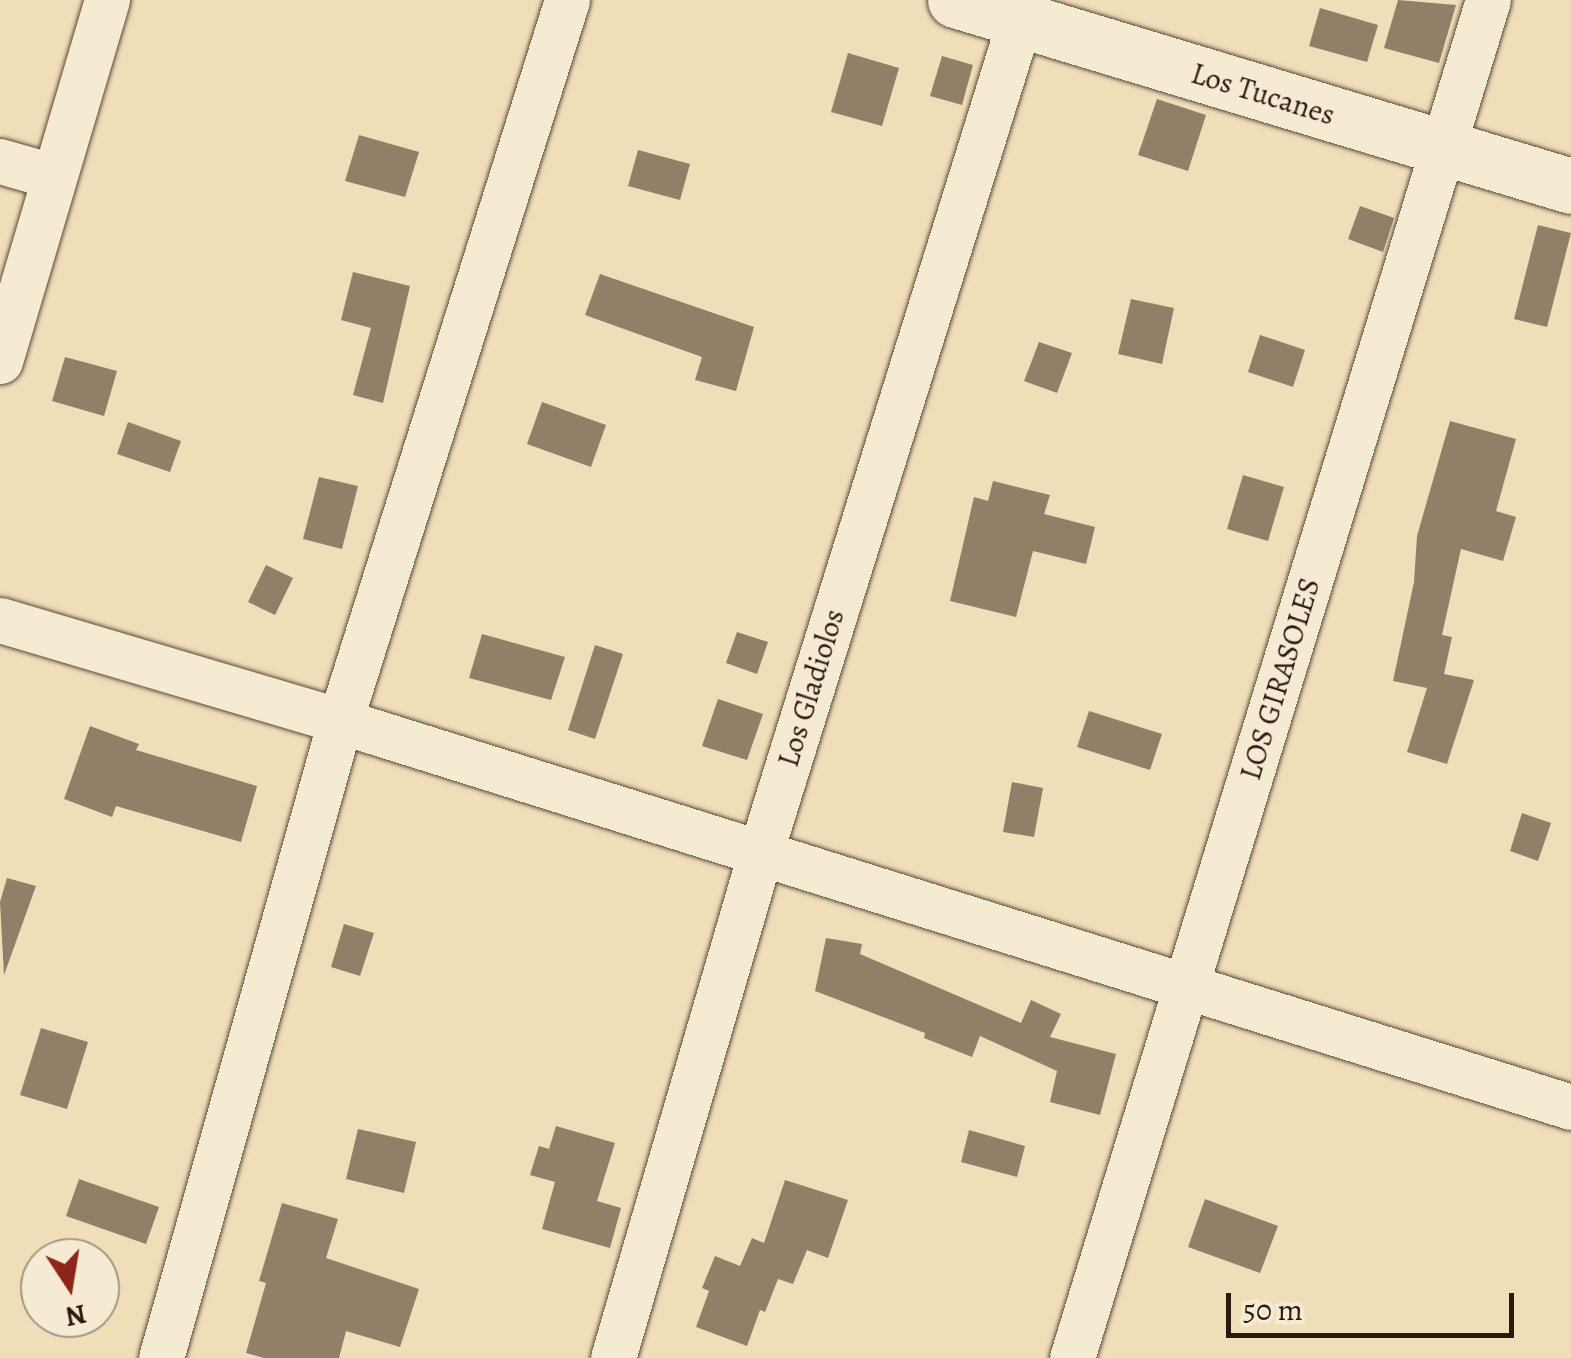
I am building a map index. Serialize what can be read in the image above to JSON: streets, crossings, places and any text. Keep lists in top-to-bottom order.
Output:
{
  "streets": {
    "street": ["Los Tucanes", "LOS GIRASOLES", "Los Gladiolos"]
  },
  "crossings": [
    ["Los Tucanes", "LOS GIRASOLES"],
    ["Los Tucanes", "Los Gladiolos"]
  ],
  "scale_bar": "50 m",
  "north": "bottom"
}
